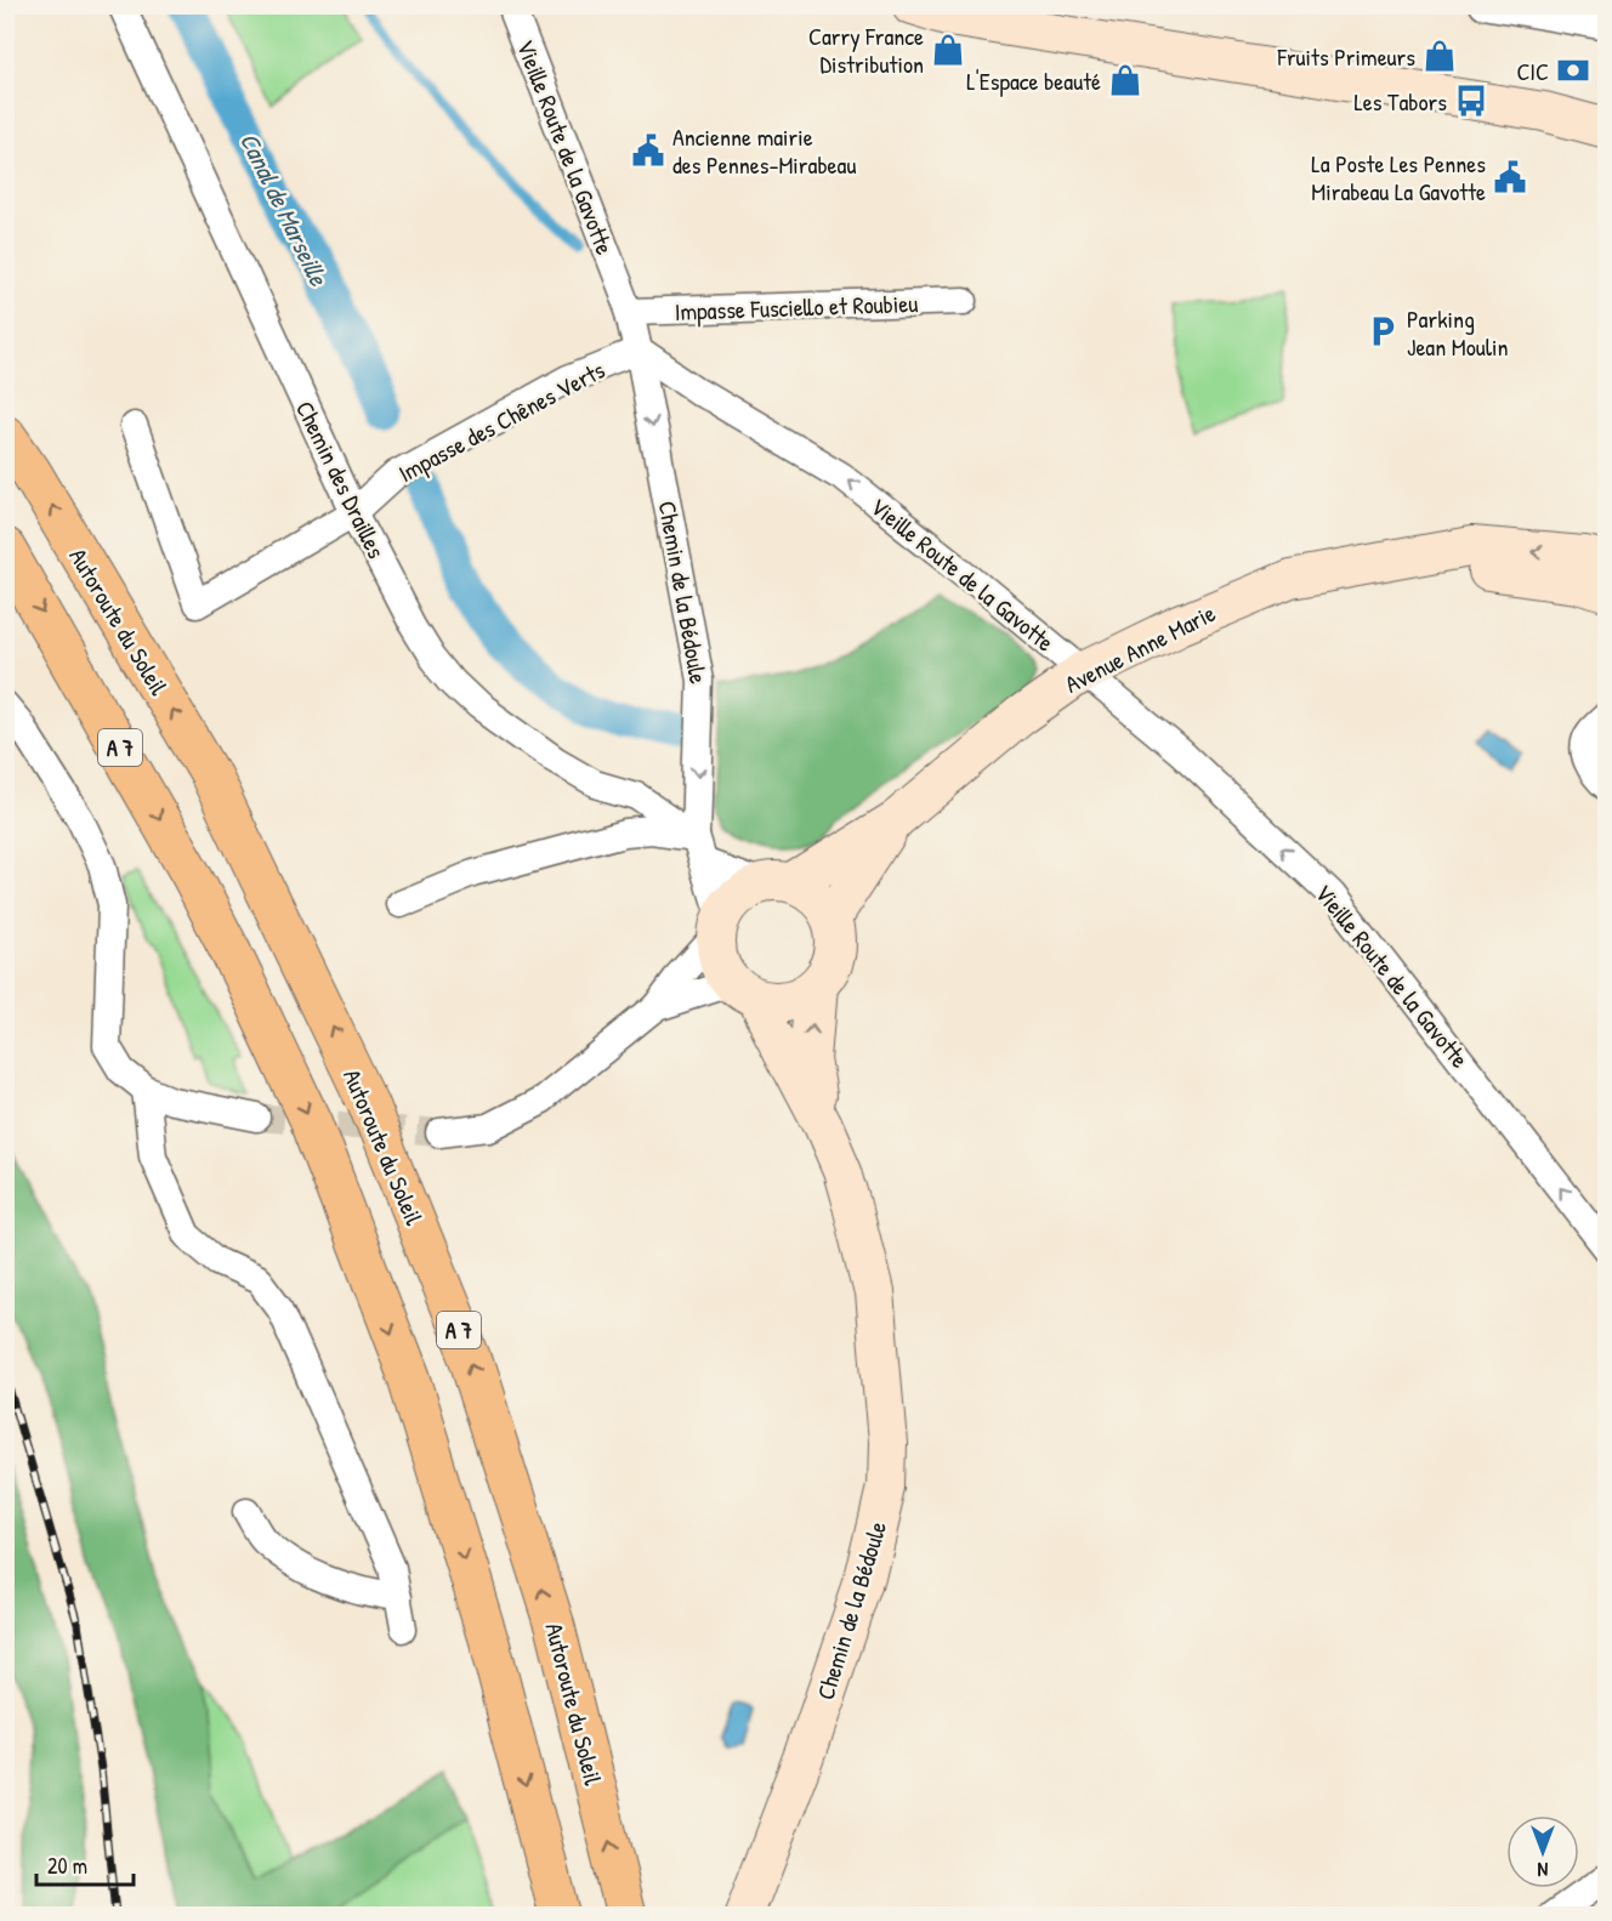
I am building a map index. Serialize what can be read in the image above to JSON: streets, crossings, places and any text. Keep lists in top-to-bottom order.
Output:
{
  "streets": {
    "highway": ["Autoroute du Soleil", "A 7"],
    "street": [
      "Vieille Route de la Gavotte",
      "Impasse Fusciello et Roubieu",
      "Impasse des Chênes Verts",
      "Chemin des Drailles",
      "Chemin de la Bédoule",
      "Avenue Anne Marie"
    ]
  },
  "crossings": [
    ["Vieille Route de la Gavotte", "Impasse Fusciello et Roubieu"],
    ["Vieille Route de la Gavotte", "Impasse des Chênes Verts"],
    ["Vieille Route de la Gavotte", "Chemin de la Bédoule"],
    ["Vieille Route de la Gavotte", "Avenue Anne Marie"],
    ["Impasse des Chênes Verts", "Chemin des Drailles"],
    ["Impasse des Chênes Verts", "Chemin de la Bédoule"],
    ["Chemin des Drailles", "Chemin de la Bédoule"],
    ["Chemin de la Bédoule", "Avenue Anne Marie"]
  ],
  "one_way": ["Vieille Route de la Gavotte"],
  "water": ["Canal de Marseille"],
  "places": {
    "shop": ["Carry France Distribution", "Fruits Primeurs", "L'Espace beauté"],
    "bank": ["CIC"],
    "bus stop": ["Les Tabors"],
    "public building": ["Ancienne mairie des Pennes-Mirabeau", "La Poste Les Pennes Mirabeau La Gavotte"],
    "parking": ["Parking Jean Moulin"]
  },
  "scale_bar": "20 m",
  "north": "bottom"
}
